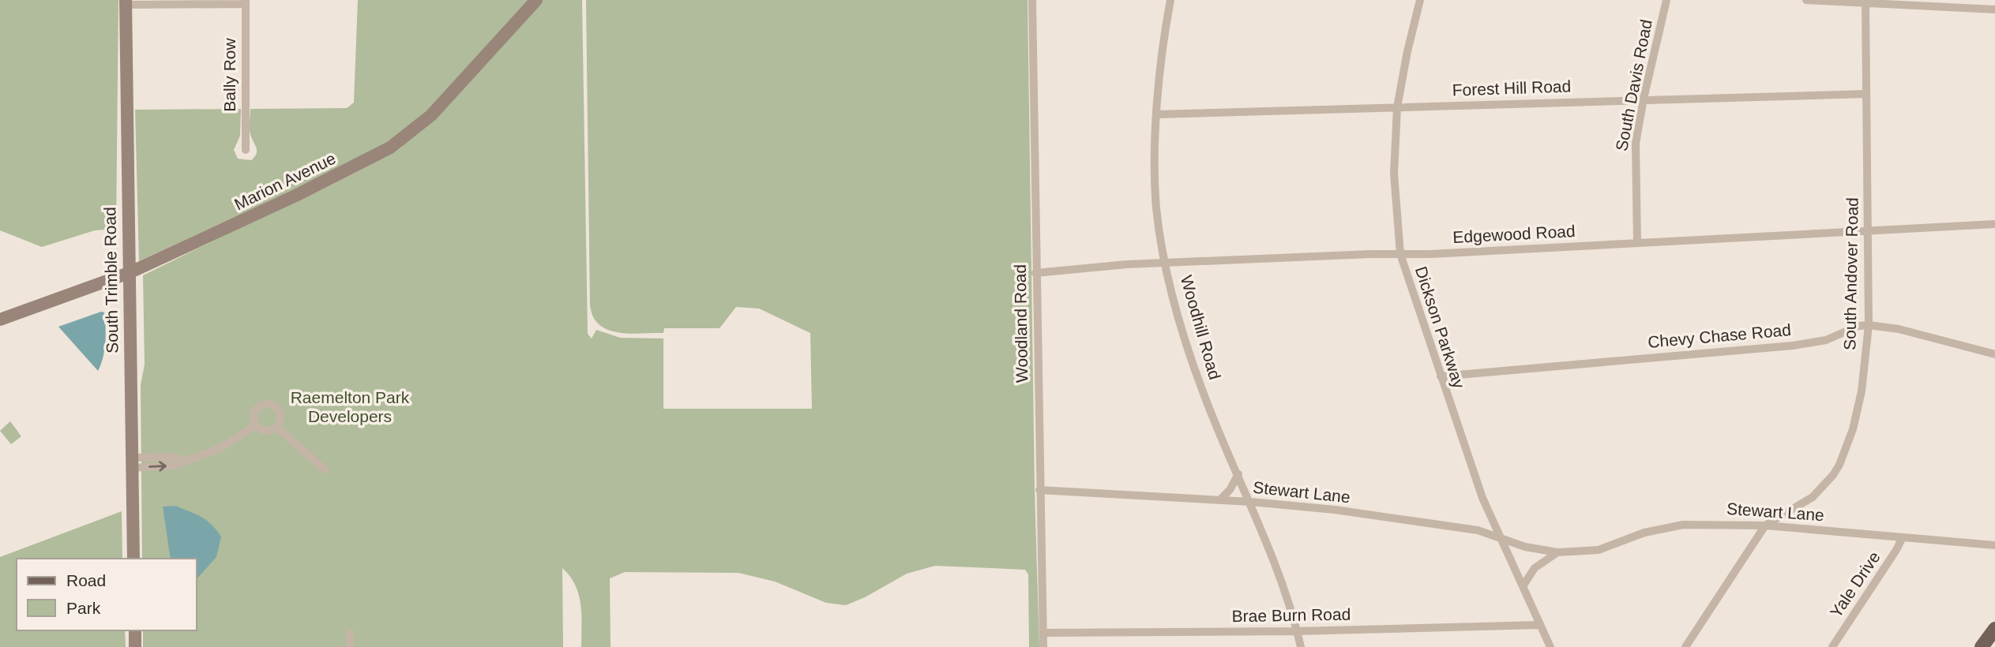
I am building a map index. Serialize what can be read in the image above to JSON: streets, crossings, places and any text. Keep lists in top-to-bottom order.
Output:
{
  "streets": {
    "street": [
      "Bally Row",
      "South Davis Road",
      "Forest Hill Road",
      "Marion Avenue",
      "Edgewood Road",
      "South Andover Road",
      "South Trimble Road",
      "Woodland Road",
      "Woodhill Road",
      "Dickson Parkway",
      "Chevy Chase Road",
      "Stewart Lane",
      "Yale Drive",
      "Brae Burn Road"
    ]
  },
  "crossings": [
    ["South Davis Road", "Forest Hill Road"],
    ["South Davis Road", "Edgewood Road"],
    ["Forest Hill Road", "South Andover Road"],
    ["Forest Hill Road", "Woodhill Road"],
    ["Forest Hill Road", "Dickson Parkway"],
    ["Marion Avenue", "South Trimble Road"],
    ["Edgewood Road", "South Andover Road"],
    ["Edgewood Road", "Woodland Road"],
    ["Edgewood Road", "Woodhill Road"],
    ["Edgewood Road", "Dickson Parkway"],
    ["South Andover Road", "Chevy Chase Road"],
    ["South Andover Road", "Stewart Lane"],
    ["Woodland Road", "Stewart Lane"],
    ["Woodland Road", "Brae Burn Road"],
    ["Woodhill Road", "Stewart Lane"],
    ["Woodhill Road", "Brae Burn Road"],
    ["Dickson Parkway", "Chevy Chase Road"],
    ["Dickson Parkway", "Stewart Lane"],
    ["Dickson Parkway", "Brae Burn Road"],
    ["Stewart Lane", "Yale Drive"]
  ],
  "parks": ["Raemelton Park Developers"],
  "legend": ["Road", "Park"]
}
